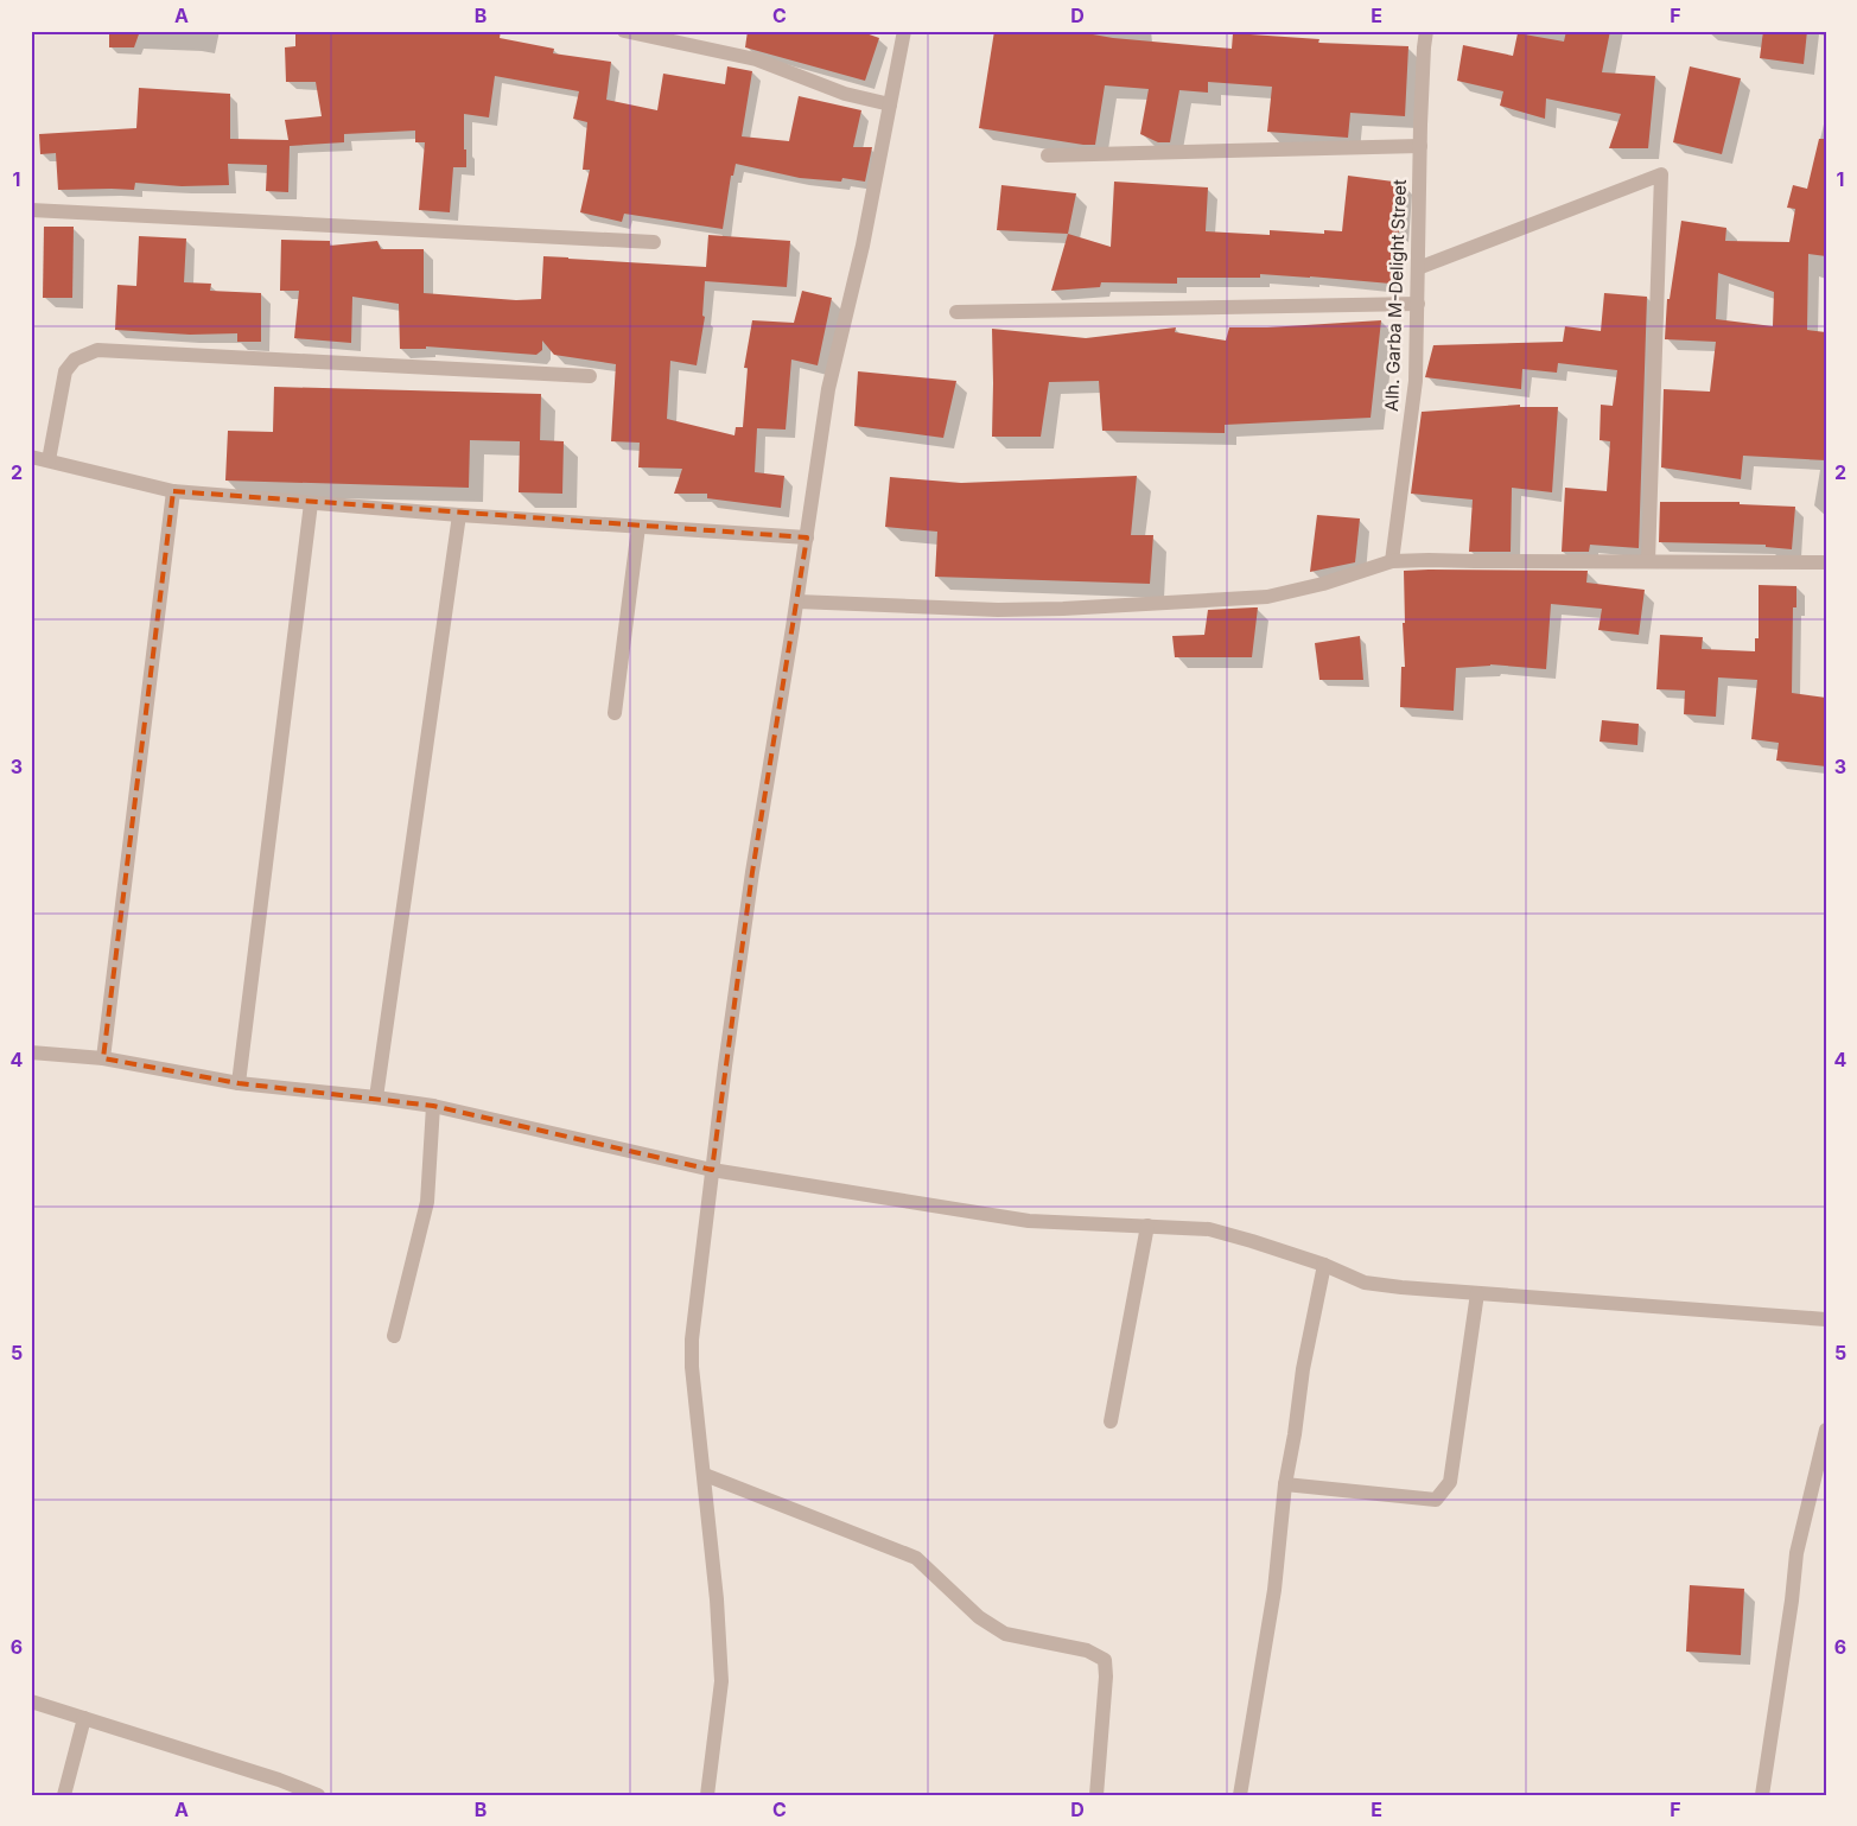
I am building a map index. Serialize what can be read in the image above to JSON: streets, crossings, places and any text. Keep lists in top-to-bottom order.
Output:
{
  "streets": {
    "street": ["Alh. Garba M-Delight Street"]
  },
  "grid": {
    "columns": [
      "A",
      "B",
      "C",
      "D",
      "E",
      "F"
    ],
    "rows": [
      "1",
      "2",
      "3",
      "4",
      "5",
      "6"
    ]
  }
}
